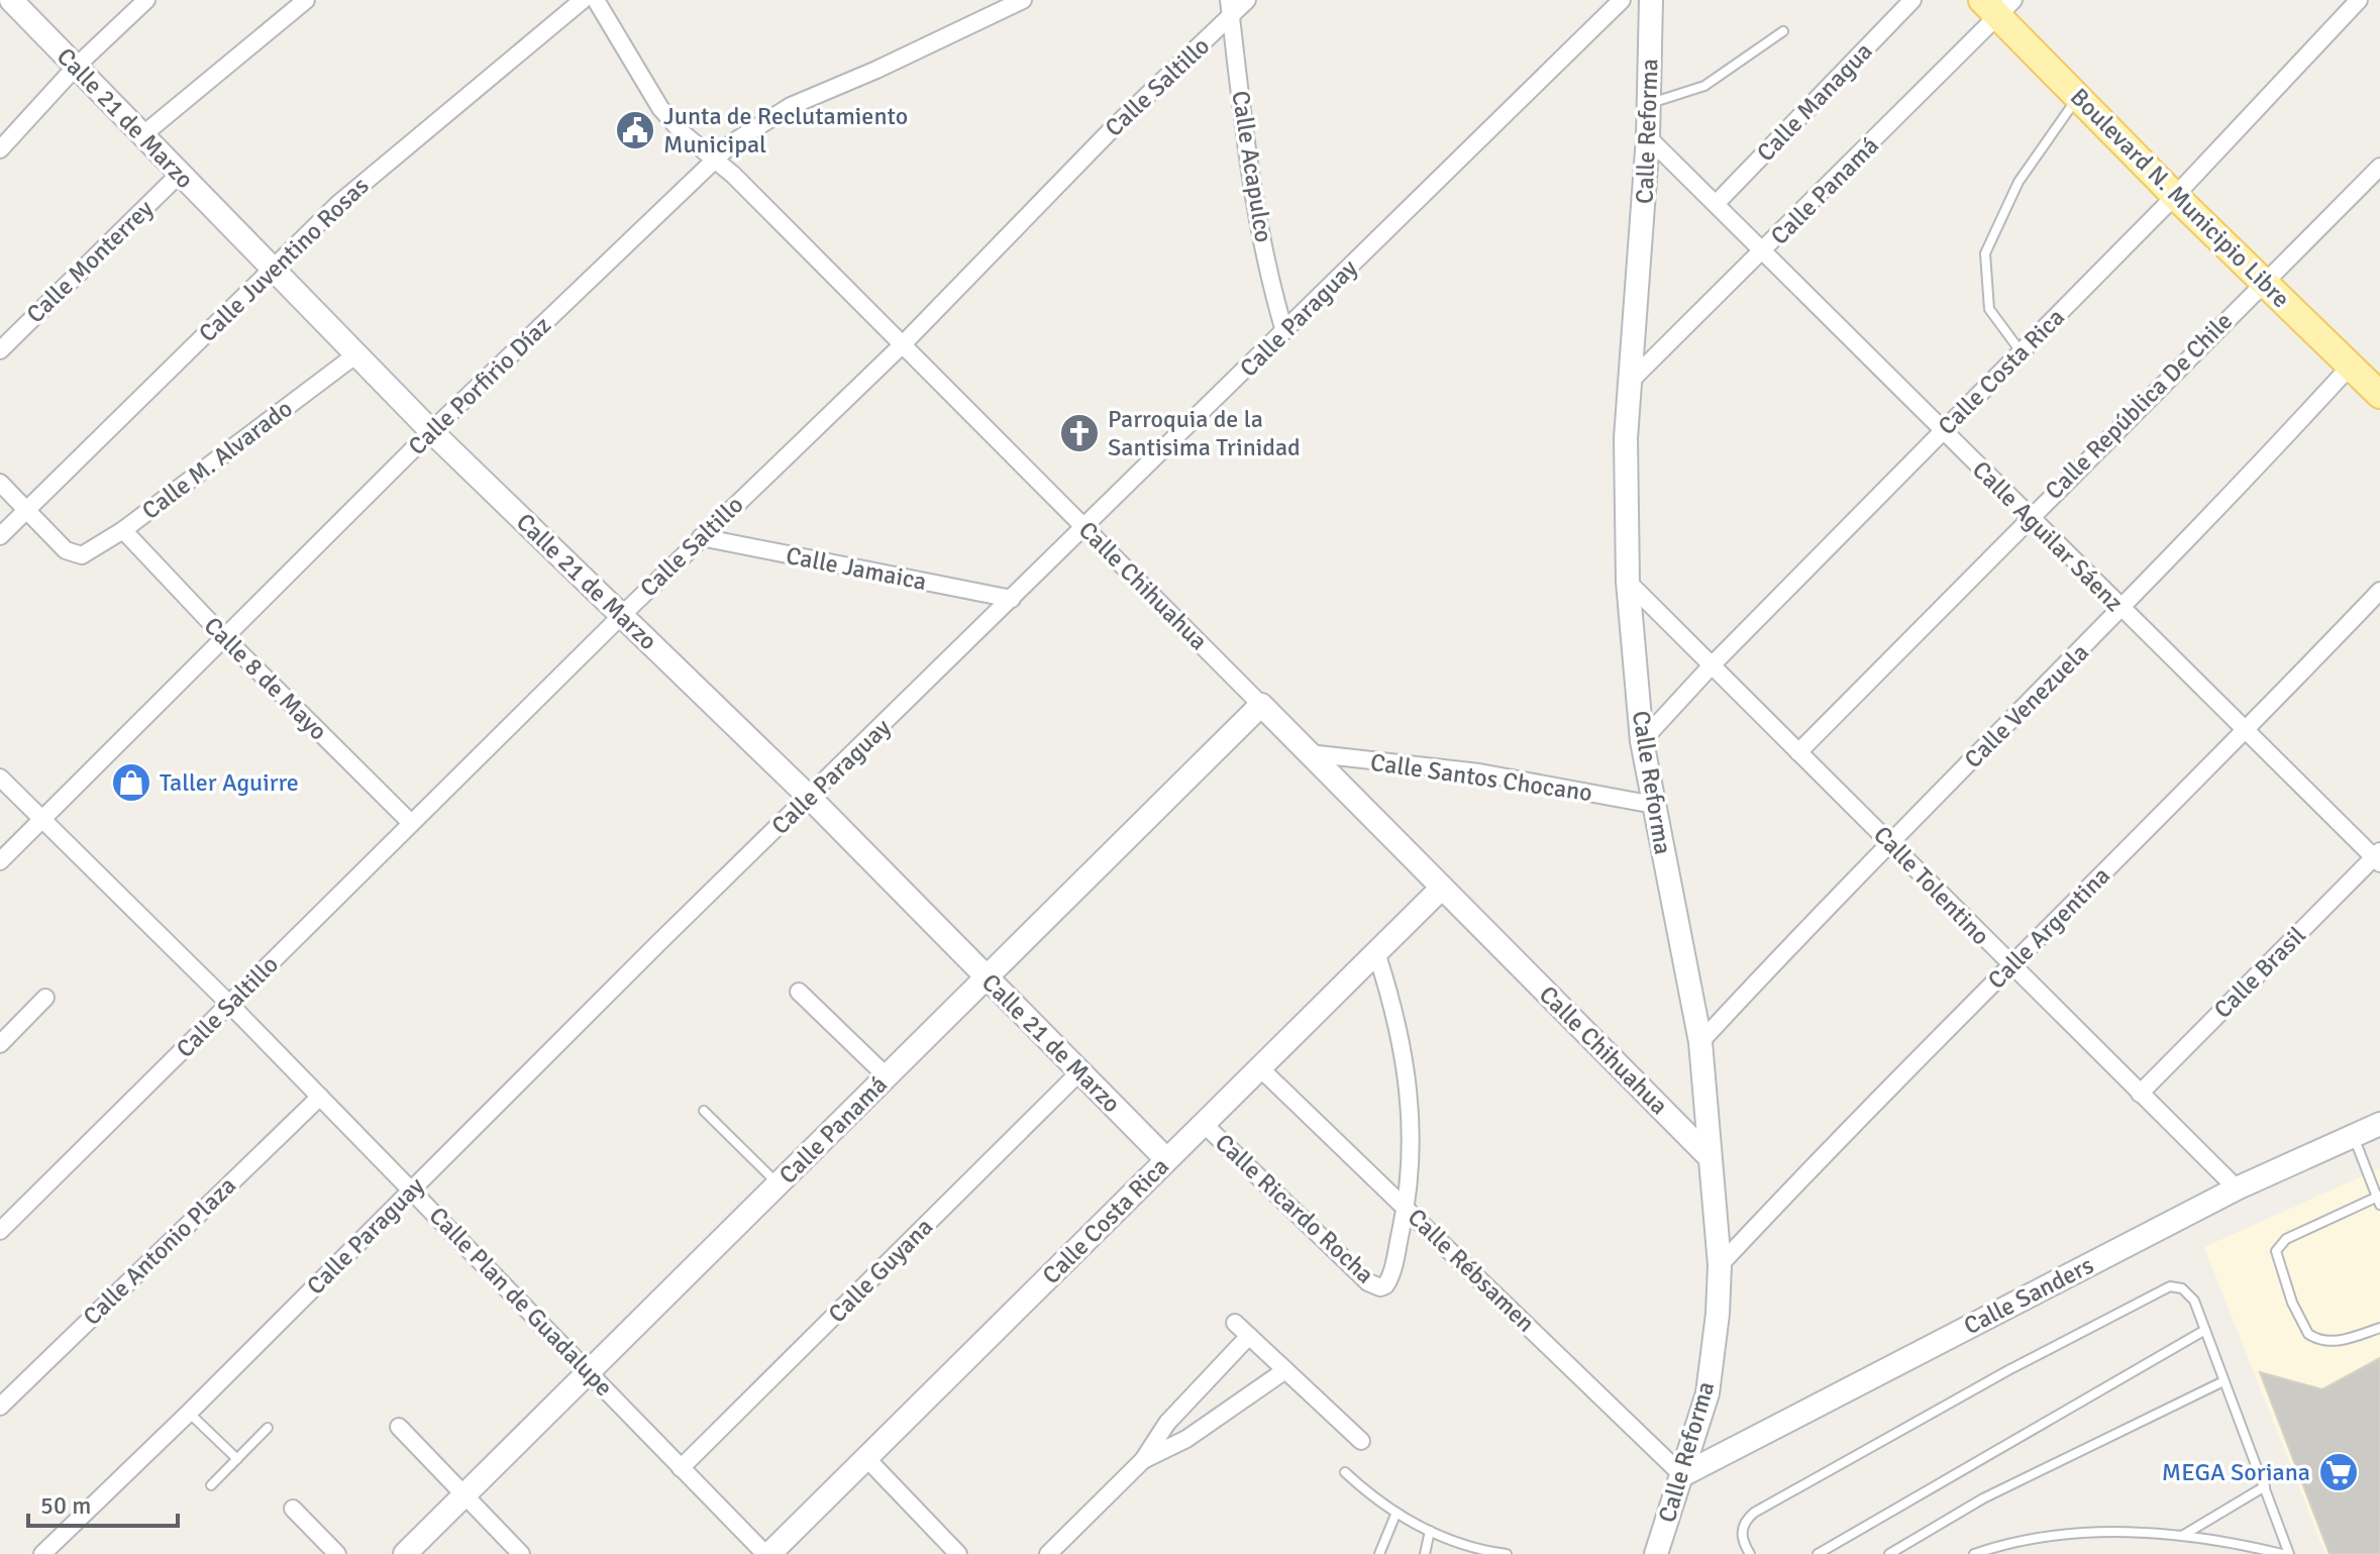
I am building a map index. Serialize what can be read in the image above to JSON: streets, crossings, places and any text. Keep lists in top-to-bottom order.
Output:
{
  "streets": {
    "main road": ["Boulevard N. Municipio Libre"],
    "street": [
      "Calle Saltillo",
      "Calle Managua",
      "Calle 21 de Marzo",
      "Calle Reforma",
      "Calle Acapulco",
      "Calle Panamá",
      "Calle Juventino Rosas",
      "Calle Monterrey",
      "Calle Paraguay",
      "Calle Costa Rica",
      "Calle Porfirio Díaz",
      "Calle República De Chile",
      "Calle M. Alvarado",
      "Calle Aguilar Sáenz",
      "Calle Jamaica",
      "Calle Chihuahua",
      "Calle 8 de Mayo",
      "Calle Venezuela",
      "Calle Santos Chocano",
      "Calle Tolentino",
      "Calle Argentina",
      "Calle Brasil",
      "Calle Ricardo Rocha",
      "Calle Antonio Plaza",
      "Calle Guyana",
      "Calle Rébsamen",
      "Calle Sanders",
      "Calle Plan de Guadalupe"
    ]
  },
  "crossings": [
    ["Calle Saltillo", "Calle 21 de Marzo"],
    ["Calle Saltillo", "Calle Acapulco"],
    ["Calle Saltillo", "Calle Jamaica"],
    ["Calle Saltillo", "Calle Chihuahua"],
    ["Calle Saltillo", "Calle 8 de Mayo"],
    ["Calle Saltillo", "Calle Plan de Guadalupe"],
    ["Calle Managua", "Calle Aguilar Sáenz"],
    ["Calle 21 de Marzo", "Calle Panamá"],
    ["Calle 21 de Marzo", "Calle Juventino Rosas"],
    ["Calle 21 de Marzo", "Calle Monterrey"],
    ["Calle 21 de Marzo", "Calle Paraguay"],
    ["Calle 21 de Marzo", "Calle Costa Rica"],
    ["Calle 21 de Marzo", "Calle Porfirio Díaz"],
    ["Calle 21 de Marzo", "Calle M. Alvarado"],
    ["Calle 21 de Marzo", "Calle Guyana"],
    ["Calle Reforma", "Calle Panamá"],
    ["Calle Reforma", "Calle Costa Rica"],
    ["Calle Reforma", "Calle Aguilar Sáenz"],
    ["Calle Reforma", "Calle Chihuahua"],
    ["Calle Reforma", "Calle Venezuela"],
    ["Calle Reforma", "Calle Santos Chocano"],
    ["Calle Reforma", "Calle Tolentino"],
    ["Calle Reforma", "Calle Argentina"],
    ["Calle Reforma", "Calle Rébsamen"],
    ["Calle Reforma", "Calle Sanders"],
    ["Calle Acapulco", "Calle Paraguay"],
    ["Calle Panamá", "Boulevard N. Municipio Libre"],
    ["Calle Panamá", "Calle Aguilar Sáenz"],
    ["Calle Panamá", "Calle Chihuahua"],
    ["Calle Panamá", "Calle Plan de Guadalupe"],
    ["Boulevard N. Municipio Libre", "Calle Costa Rica"],
    ["Boulevard N. Municipio Libre", "Calle República De Chile"],
    ["Boulevard N. Municipio Libre", "Calle Venezuela"],
    ["Calle Juventino Rosas", "Calle M. Alvarado"],
    ["Calle Paraguay", "Calle Jamaica"],
    ["Calle Paraguay", "Calle Chihuahua"],
    ["Calle Paraguay", "Calle Plan de Guadalupe"],
    ["Calle Costa Rica", "Calle Aguilar Sáenz"],
    ["Calle Costa Rica", "Calle Chihuahua"],
    ["Calle Costa Rica", "Calle Tolentino"],
    ["Calle Costa Rica", "Calle Ricardo Rocha"],
    ["Calle Costa Rica", "Calle Rébsamen"],
    ["Calle Costa Rica", "Calle Plan de Guadalupe"],
    ["Calle Porfirio Díaz", "Calle Chihuahua"],
    ["Calle Porfirio Díaz", "Calle 8 de Mayo"],
    ["Calle Porfirio Díaz", "Calle Plan de Guadalupe"],
    ["Calle República De Chile", "Calle Aguilar Sáenz"],
    ["Calle República De Chile", "Calle Tolentino"],
    ["Calle M. Alvarado", "Calle 8 de Mayo"],
    ["Calle Aguilar Sáenz", "Calle Venezuela"],
    ["Calle Aguilar Sáenz", "Calle Argentina"],
    ["Calle Aguilar Sáenz", "Calle Brasil"],
    ["Calle Chihuahua", "Calle Santos Chocano"],
    ["Calle Venezuela", "Calle Tolentino"],
    ["Calle Tolentino", "Calle Argentina"],
    ["Calle Tolentino", "Calle Brasil"],
    ["Calle Tolentino", "Calle Sanders"],
    ["Calle Ricardo Rocha", "Calle Rébsamen"],
    ["Calle Antonio Plaza", "Calle Plan de Guadalupe"],
    ["Calle Guyana", "Calle Plan de Guadalupe"],
    ["Calle Rébsamen", "Calle Sanders"]
  ],
  "places": {
    "public building": ["Junta de Reclutamiento Municipal"],
    "church": ["Parroquia de la Santisima Trinidad"],
    "shop": ["Taller Aguirre"],
    "supermarket": ["MEGA Soriana"]
  },
  "scale_bar": "50 m"
}
